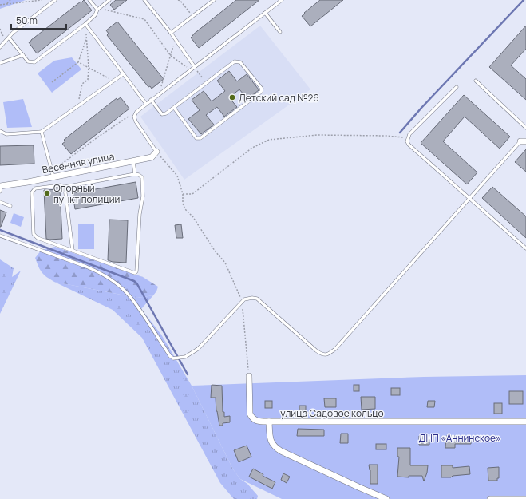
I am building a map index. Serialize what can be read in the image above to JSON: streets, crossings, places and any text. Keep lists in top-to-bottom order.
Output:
{
  "streets": {
    "street": ["Весенняя улица", "улица Садовое кольцо"]
  },
  "parks": ["ДНП «Аннинское»"],
  "places": ["Детский сад №26", "Опорный пункт полиции"],
  "scale_bar": "50 m"
}
